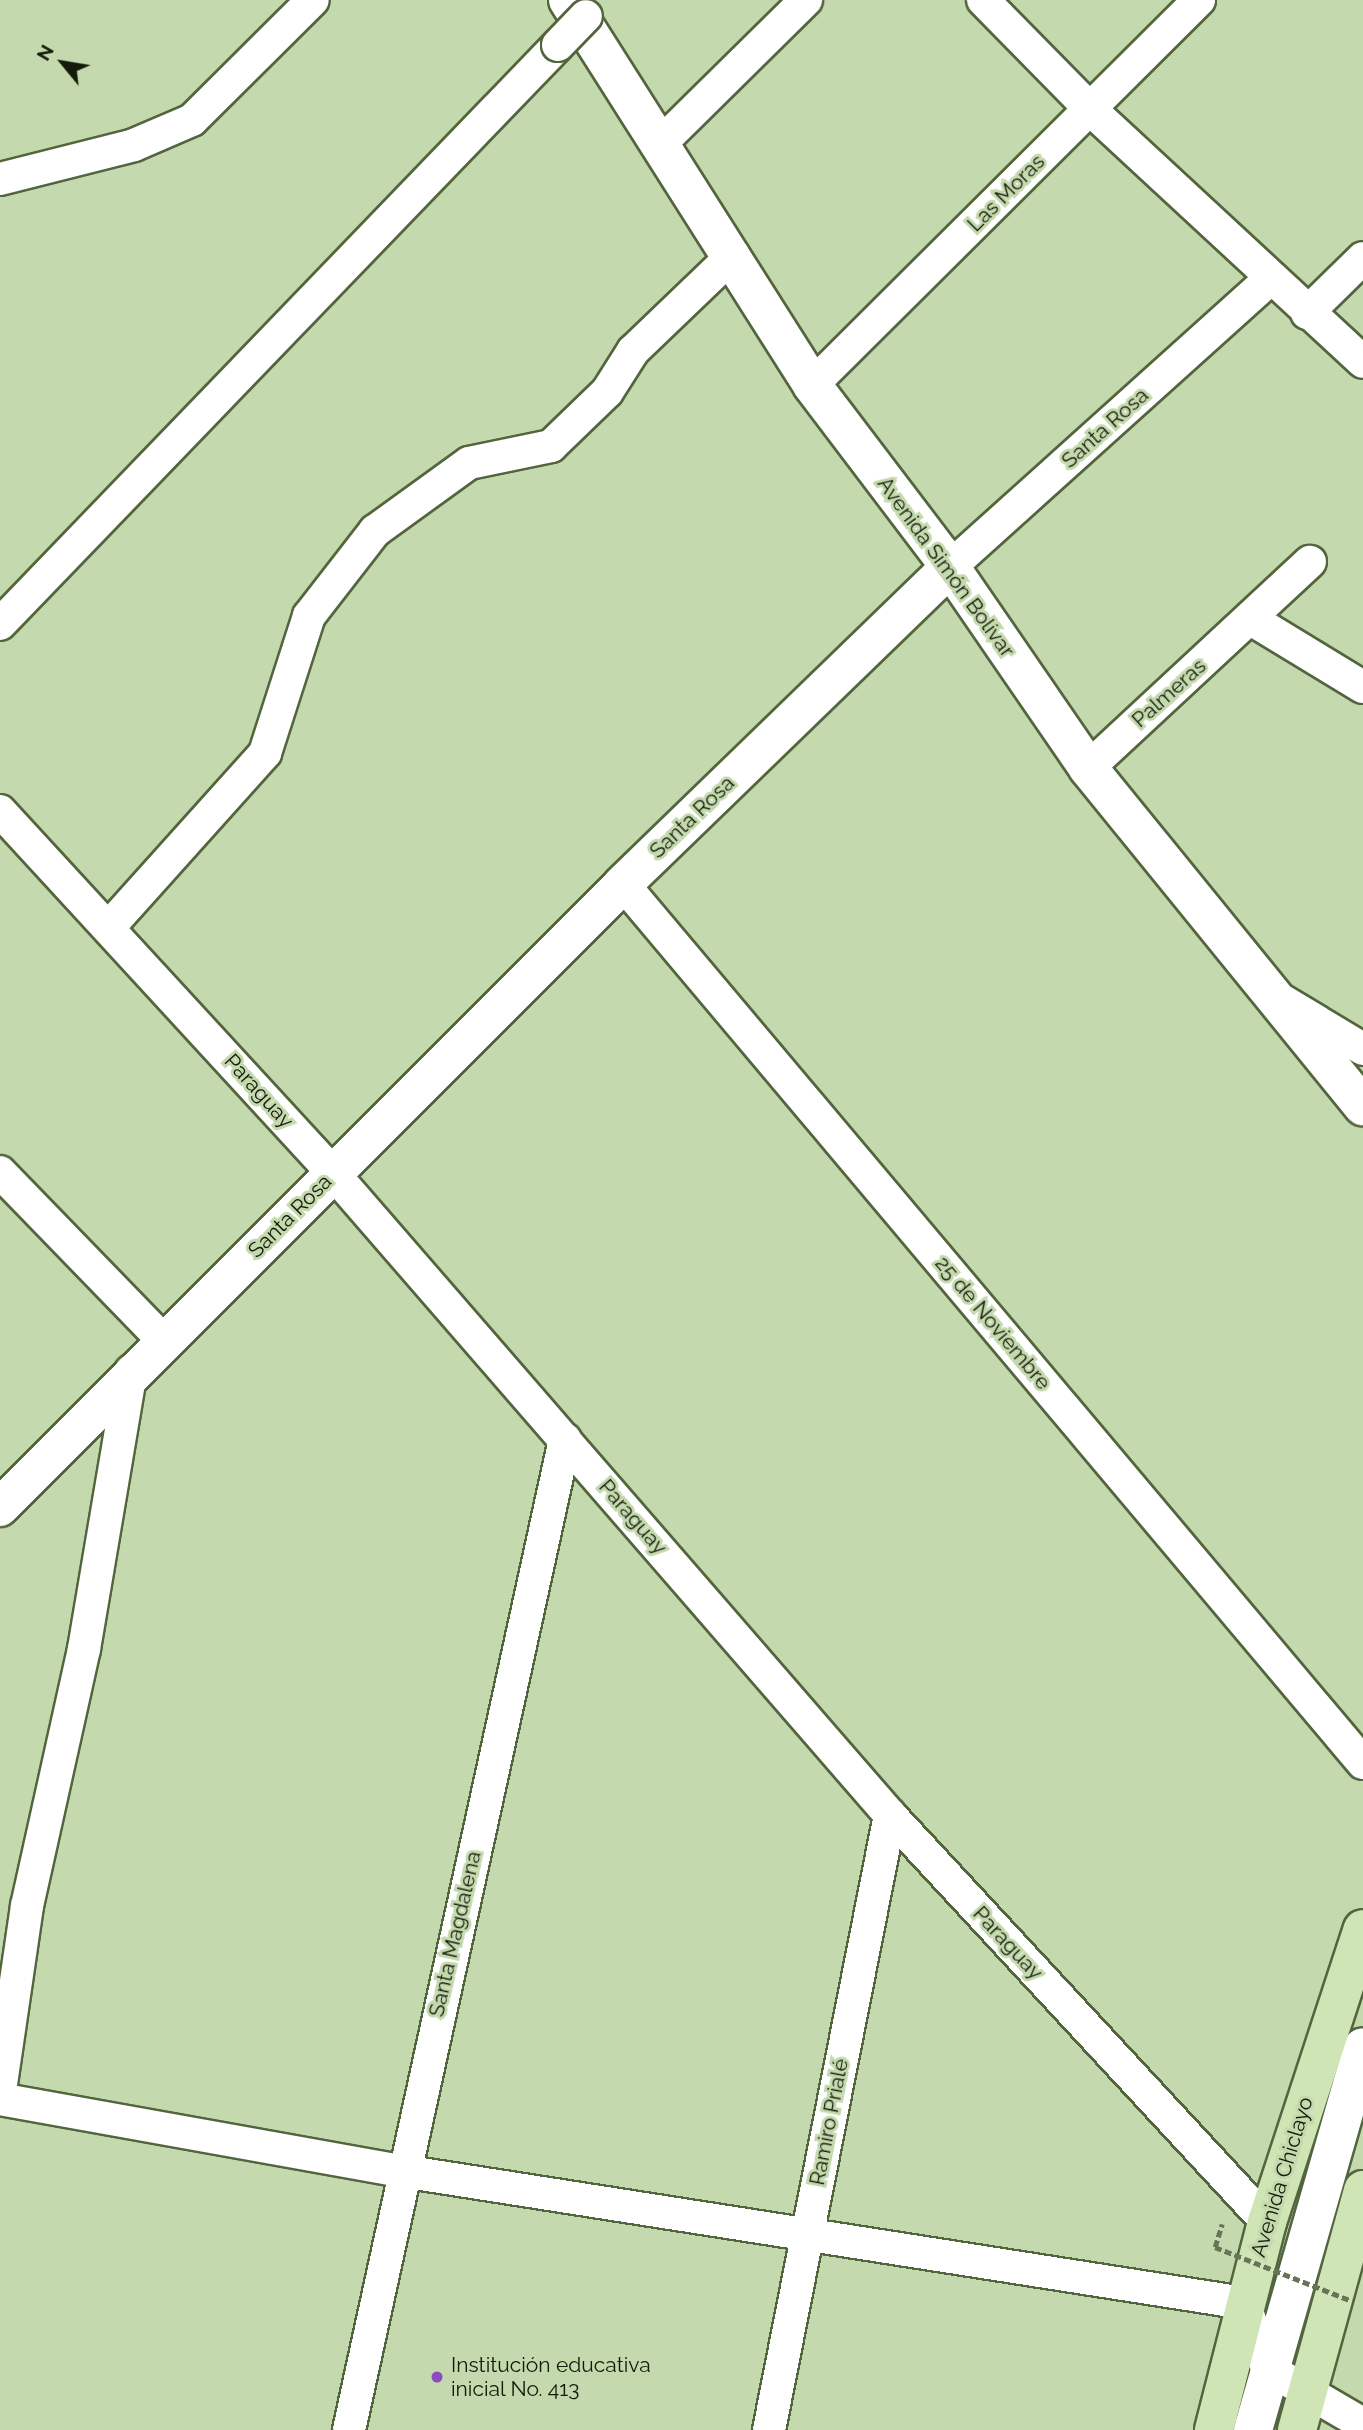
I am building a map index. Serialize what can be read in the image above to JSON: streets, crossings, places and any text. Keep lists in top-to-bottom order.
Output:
{
  "streets": {
    "main road": ["Avenida Chiclayo"],
    "street": [
      "Las Moras",
      "Santa Rosa",
      "Avenida Simón Bolívar",
      "Palmeras",
      "Paraguay",
      "25 de Noviembre",
      "Santa Magdalena",
      "Ramiro Prialé"
    ]
  },
  "crossings": [
    ["Las Moras", "Avenida Simón Bolívar"],
    ["Santa Rosa", "Avenida Simón Bolívar"],
    ["Santa Rosa", "Paraguay"],
    ["Santa Rosa", "25 de Noviembre"],
    ["Avenida Simón Bolívar", "Palmeras"],
    ["Paraguay", "Santa Magdalena"],
    ["Paraguay", "Ramiro Prialé"],
    ["Paraguay", "Avenida Chiclayo"]
  ],
  "places": ["Institución educativa inicial No. 413"],
  "north": "top left"
}
